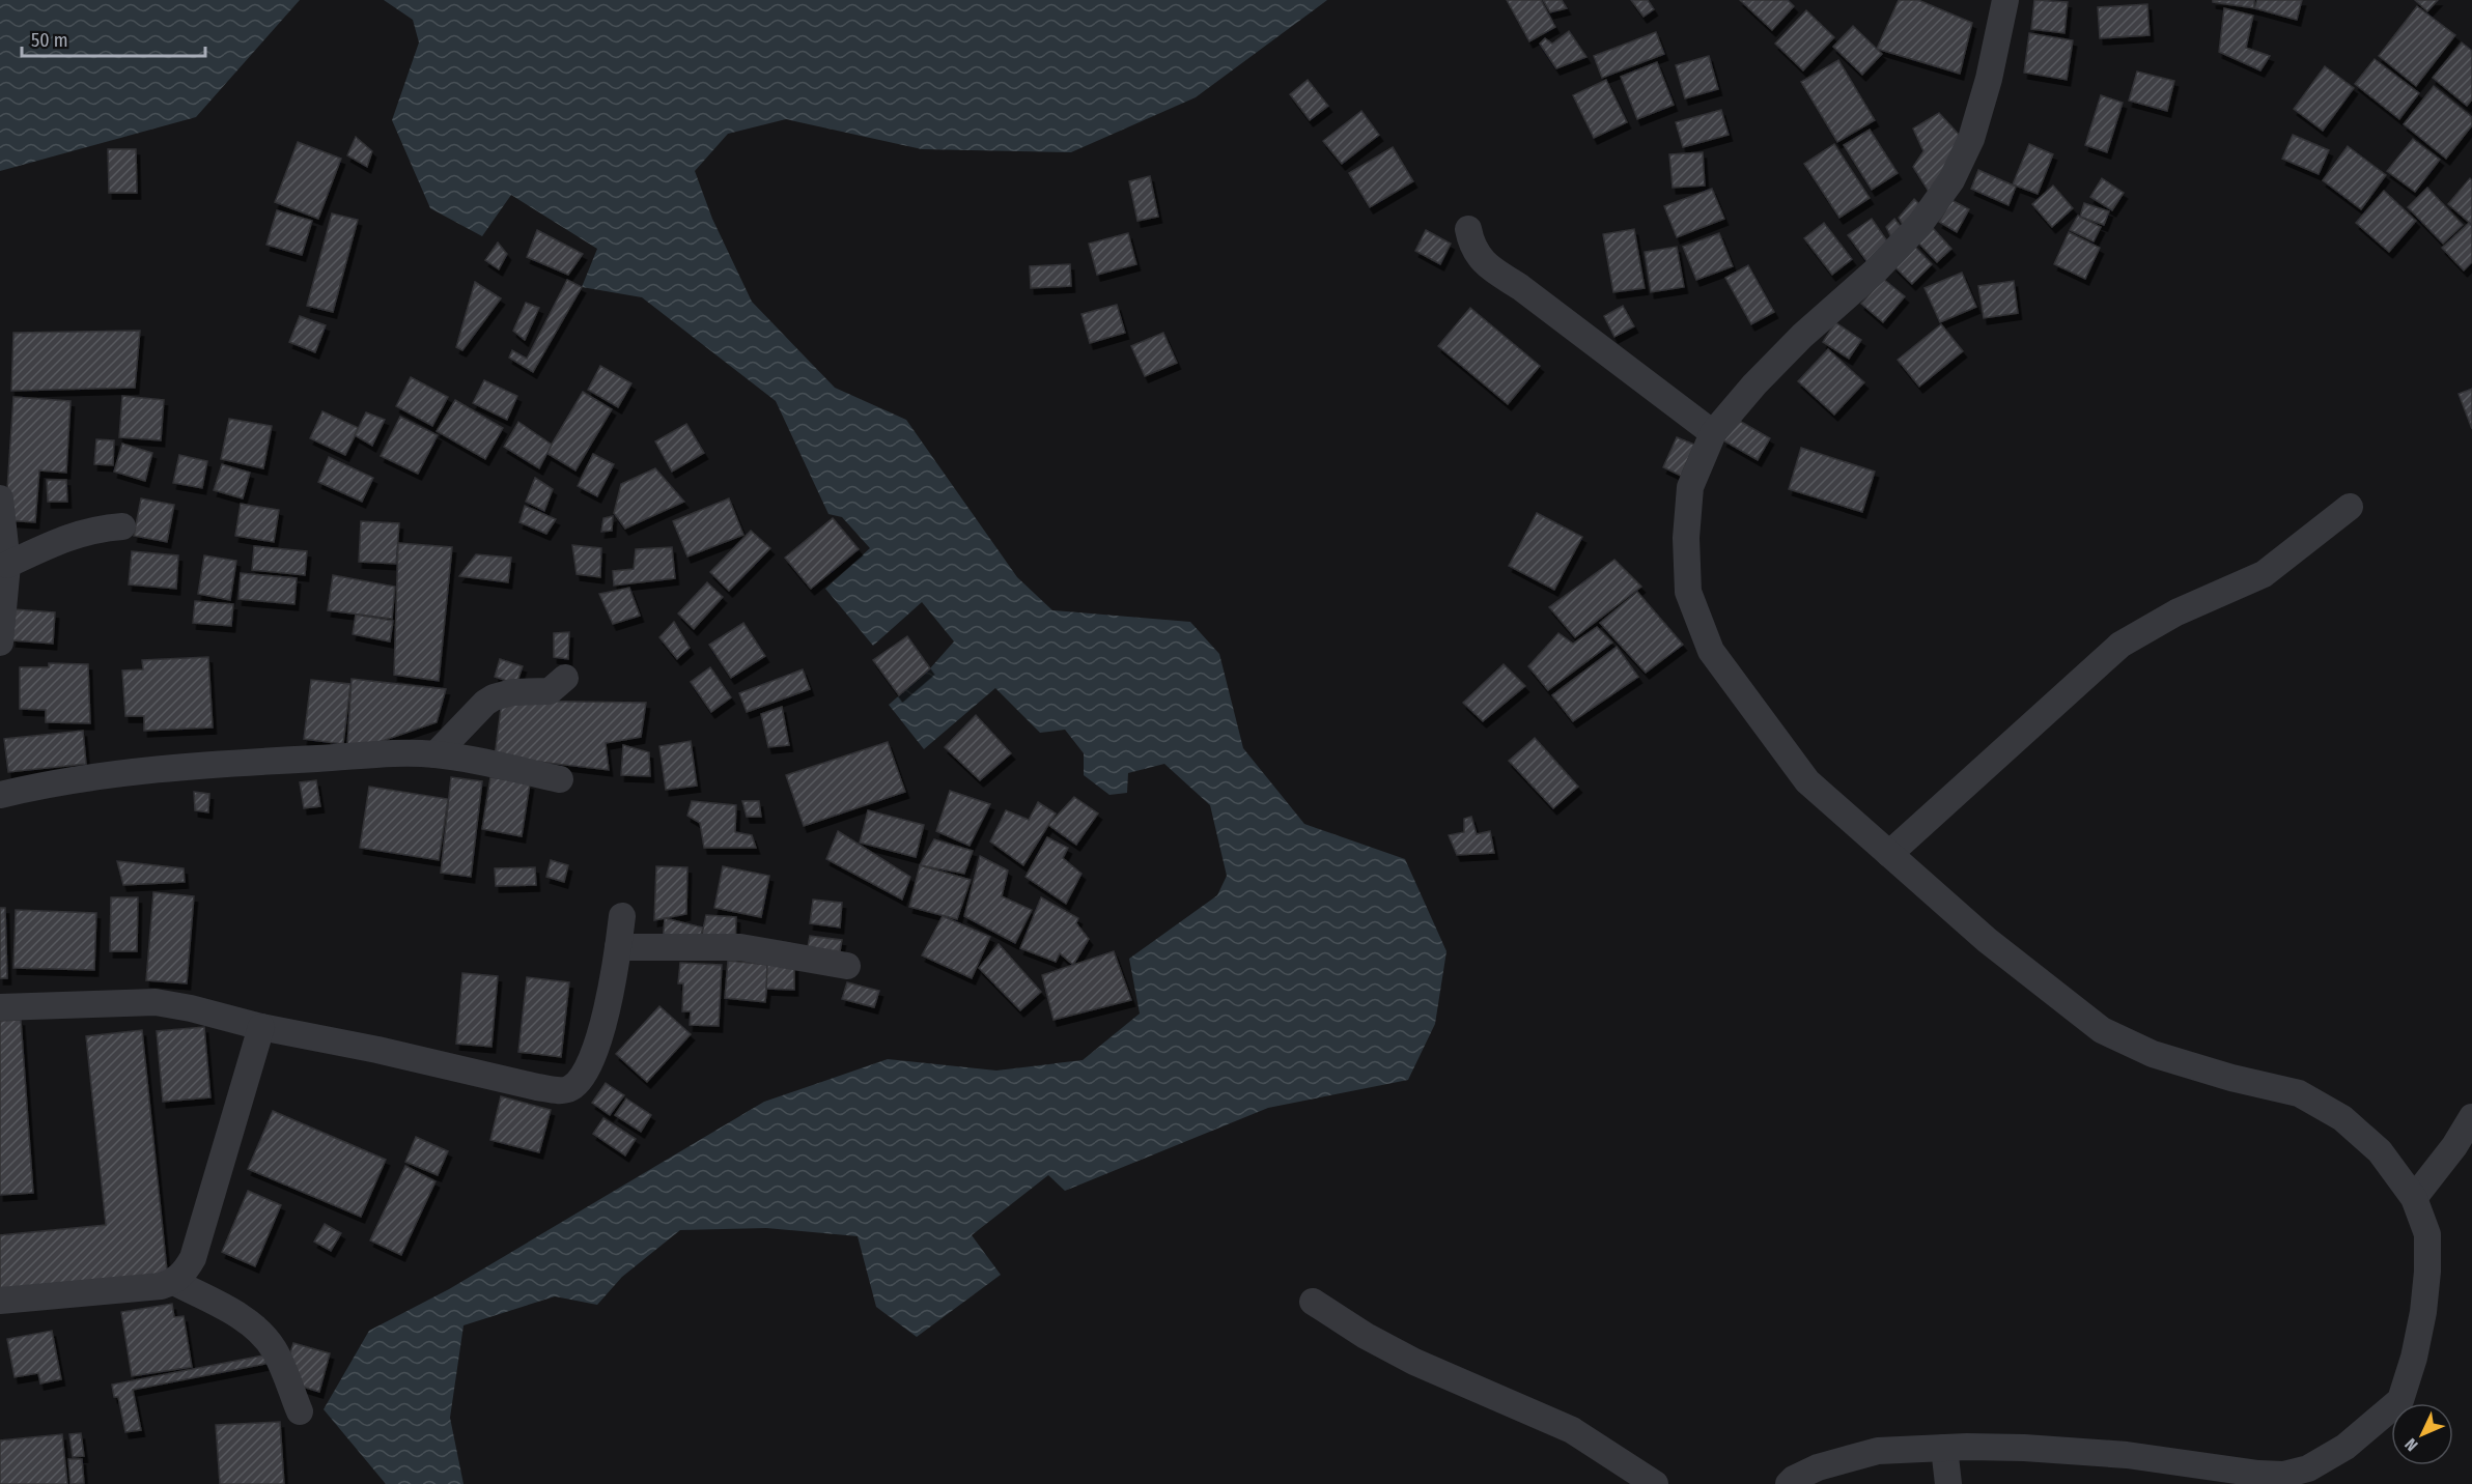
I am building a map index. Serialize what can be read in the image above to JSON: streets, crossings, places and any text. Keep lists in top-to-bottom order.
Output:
{
  "scale_bar": "50 m",
  "north": "bottom left"
}
